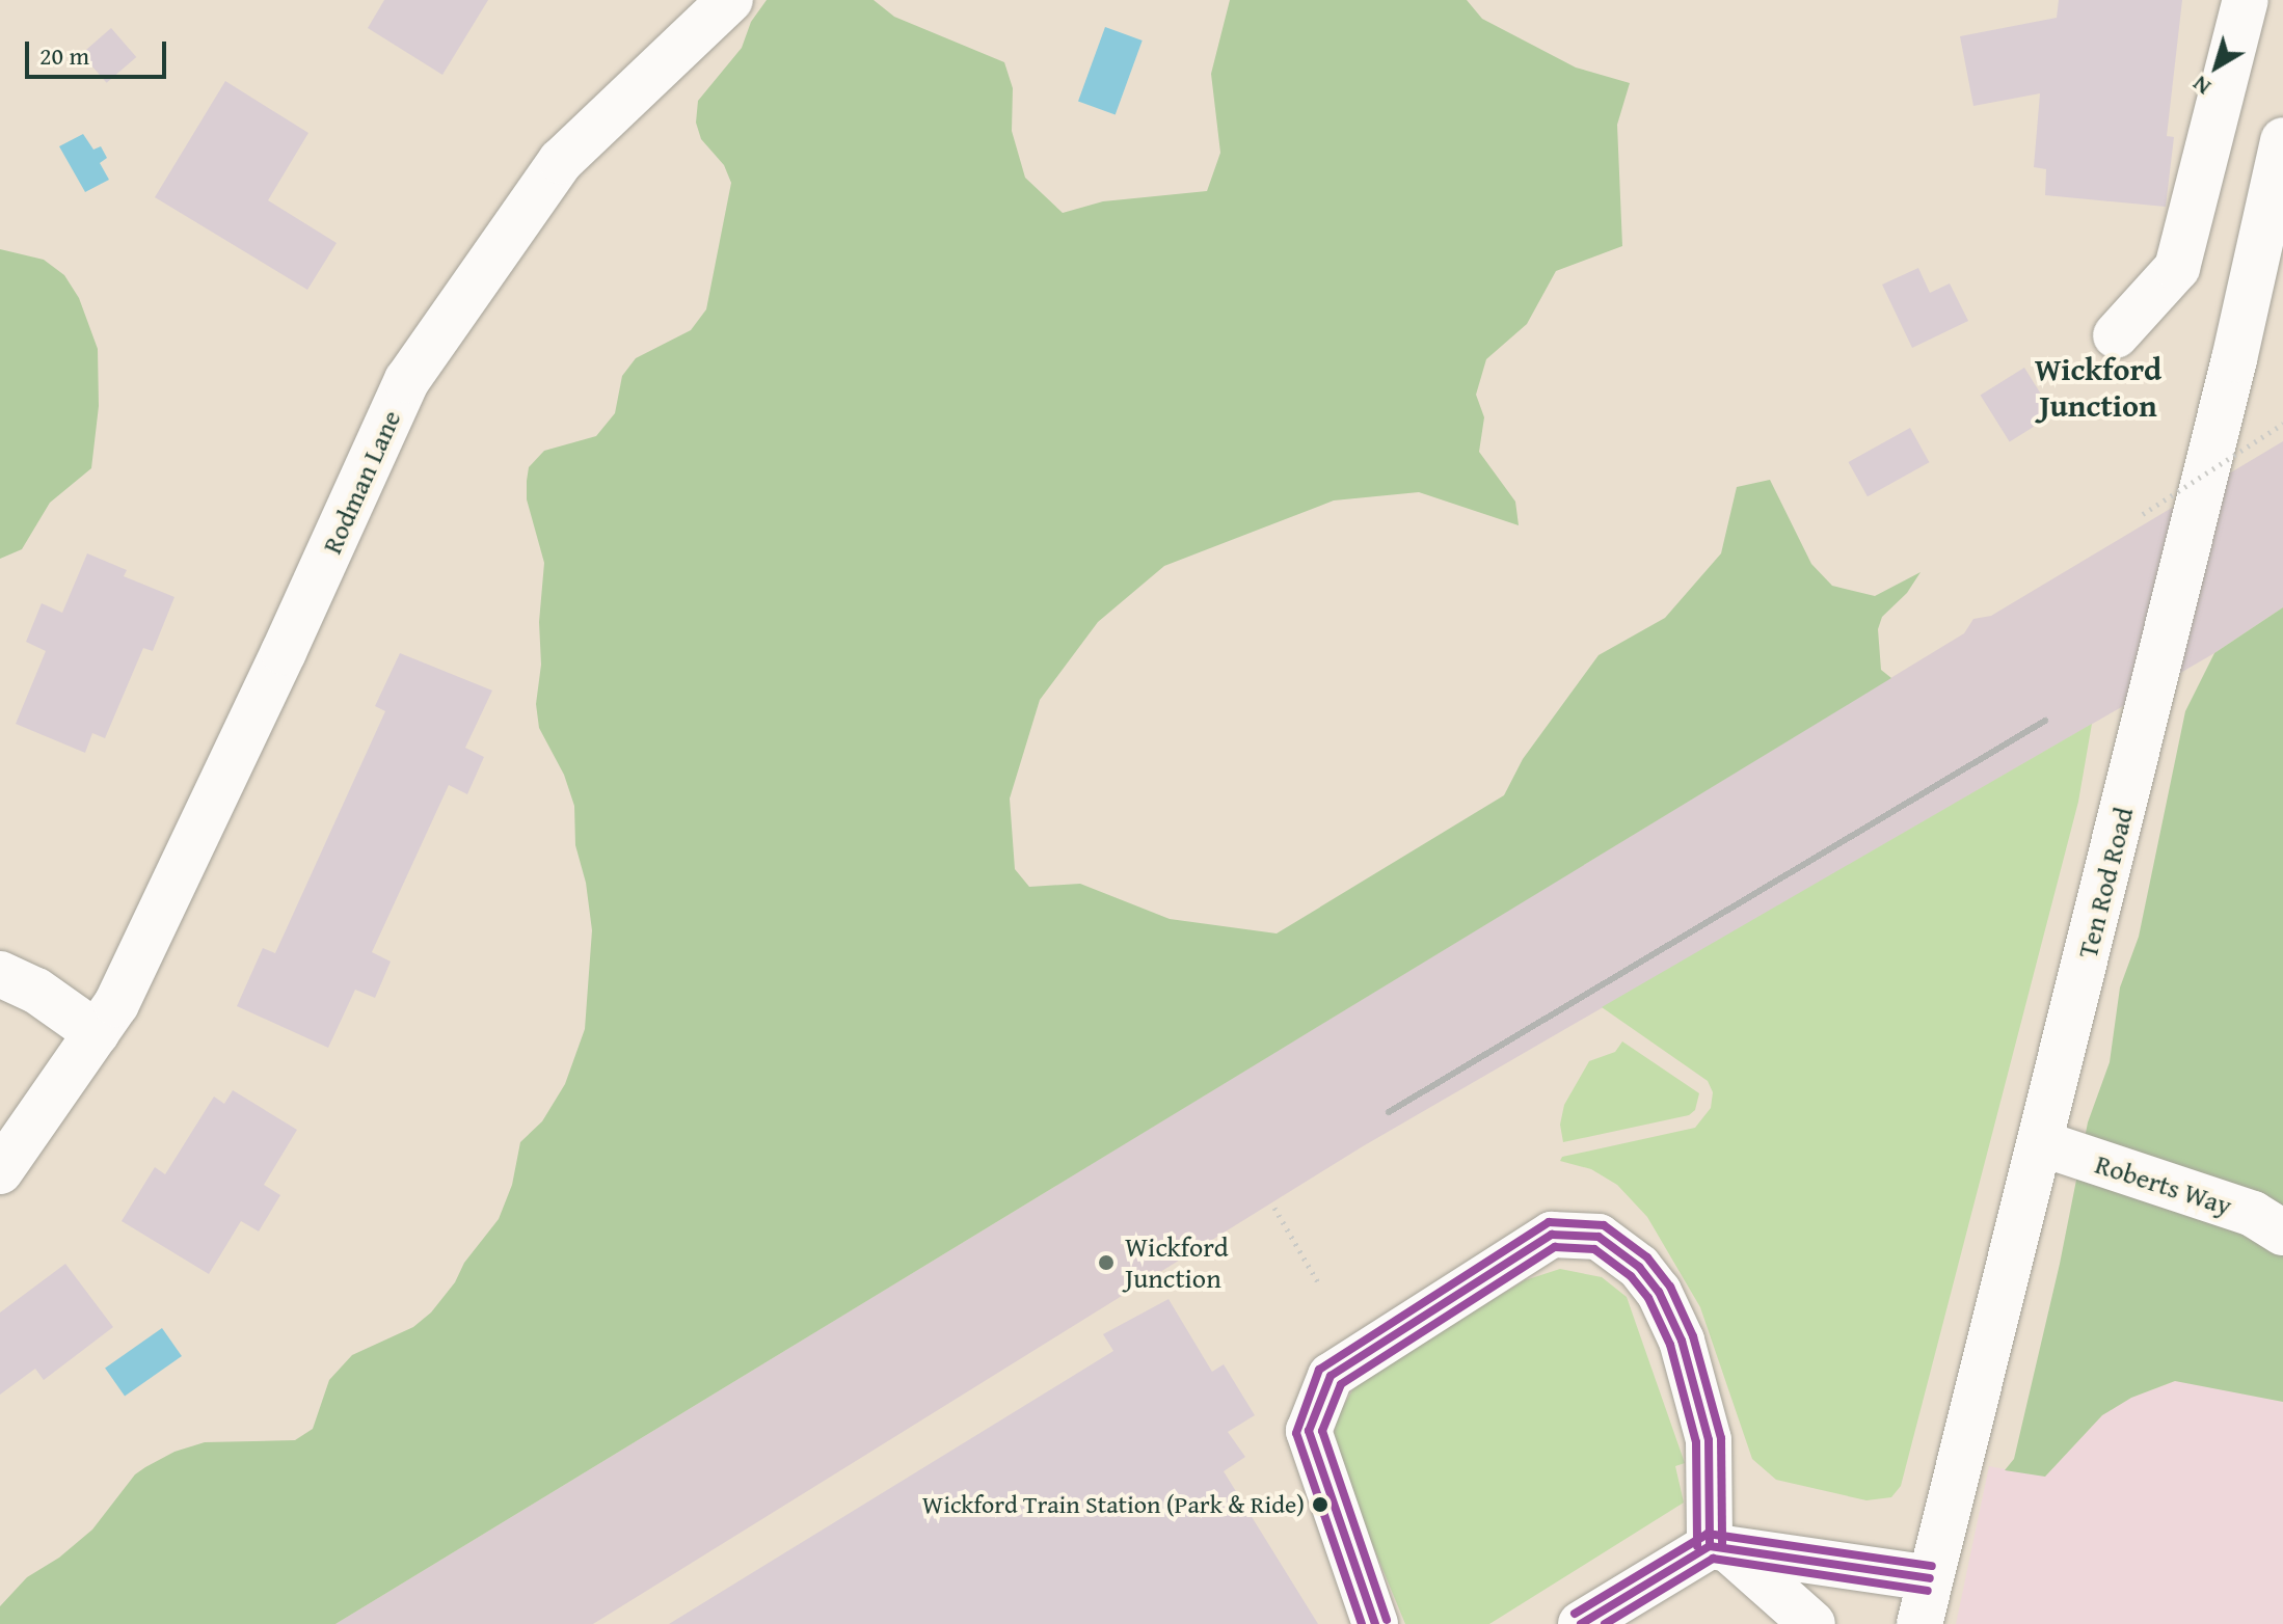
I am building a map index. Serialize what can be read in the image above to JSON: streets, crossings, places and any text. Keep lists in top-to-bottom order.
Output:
{
  "streets": {
    "street": ["Rodman Lane", "Ten Rod Road", "Roberts Way"]
  },
  "crossings": [
    ["Ten Rod Road", "Roberts Way"]
  ],
  "districts": ["Wickford Junction"],
  "places": ["Wickford Junction", "Wickford Train Station (Park & Ride)"],
  "scale_bar": "20 m",
  "north": "bottom left"
}
